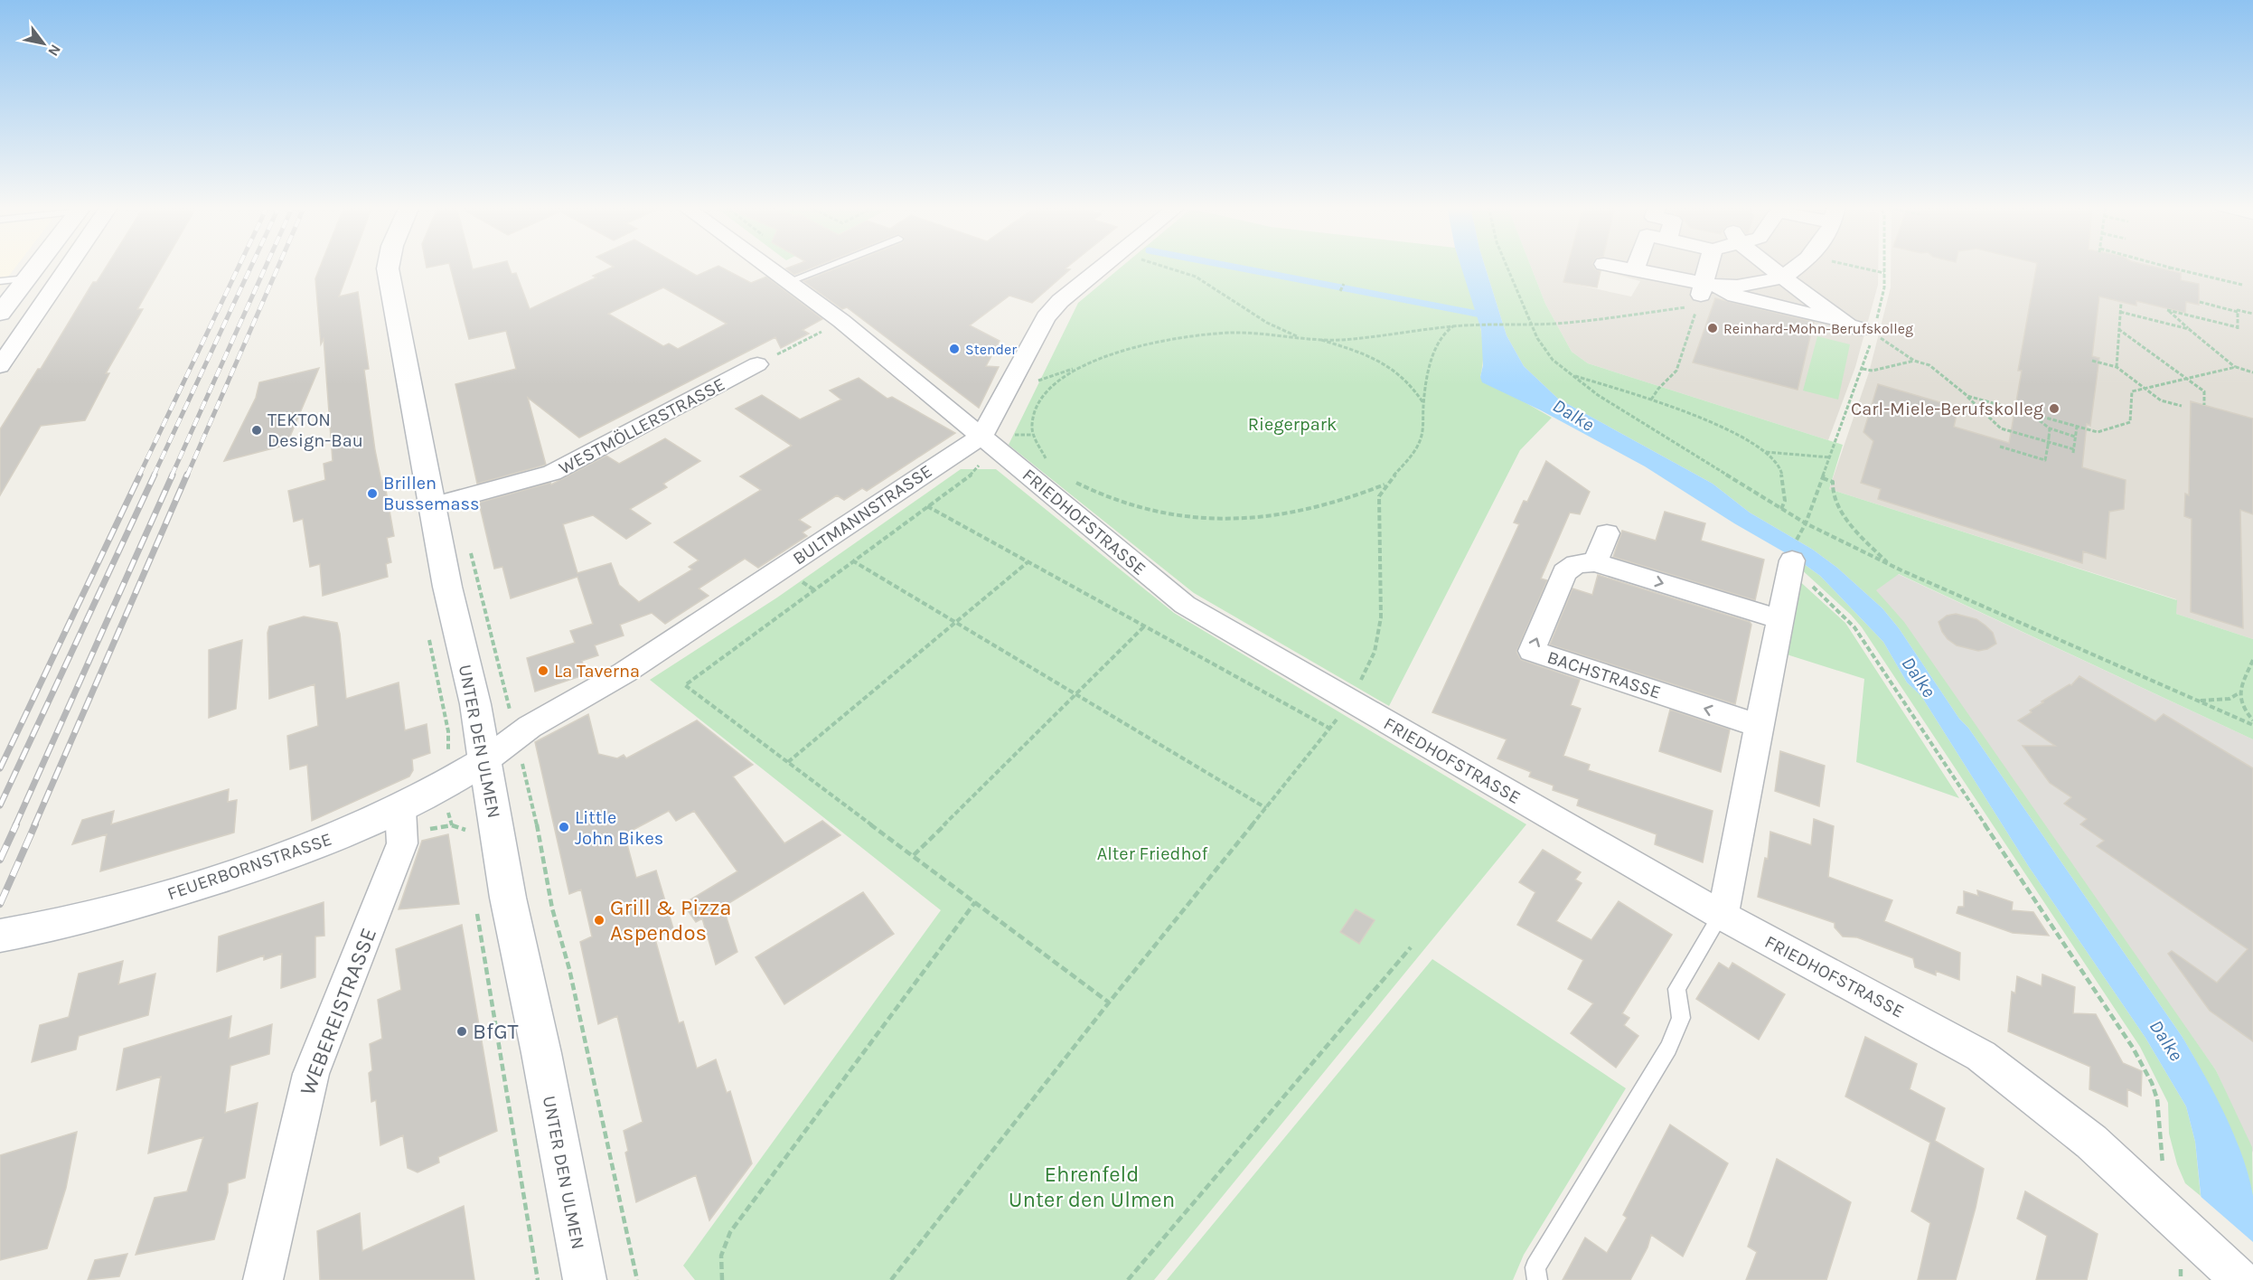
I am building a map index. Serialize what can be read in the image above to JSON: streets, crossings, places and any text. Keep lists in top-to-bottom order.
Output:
{
  "streets": {
    "main road": ["UNTER DEN ULMEN", "FEUERBORNSTRASSE"],
    "street": [
      "WESTMÖLLERSTRASSE",
      "BULTMANNSTRASSE",
      "FRIEDHOFSTRASSE",
      "BACHSTRASSE",
      "WEBEREISTRASSE"
    ]
  },
  "crossings": [
    ["WESTMÖLLERSTRASSE", "UNTER DEN ULMEN"],
    ["BULTMANNSTRASSE", "FRIEDHOFSTRASSE"],
    ["BULTMANNSTRASSE", "UNTER DEN ULMEN"],
    ["BULTMANNSTRASSE", "FEUERBORNSTRASSE"],
    ["UNTER DEN ULMEN", "FEUERBORNSTRASSE"],
    ["FEUERBORNSTRASSE", "WEBEREISTRASSE"]
  ],
  "water": ["Dalke"],
  "parks": ["Riegerpark", "Alter Friedhof", "Ehrenfeld Unter den Ulmen"],
  "places": [
    "Reinhard-Mohn-Berufskolleg",
    "Stender",
    "Carl-Miele-Berufskolleg",
    "TEKTON Design-Bau",
    "Brillen Bussemass",
    "La Taverna",
    "Little John Bikes",
    "Grill & Pizza Aspendos",
    "BfGT"
  ],
  "north": "bottom right"
}
